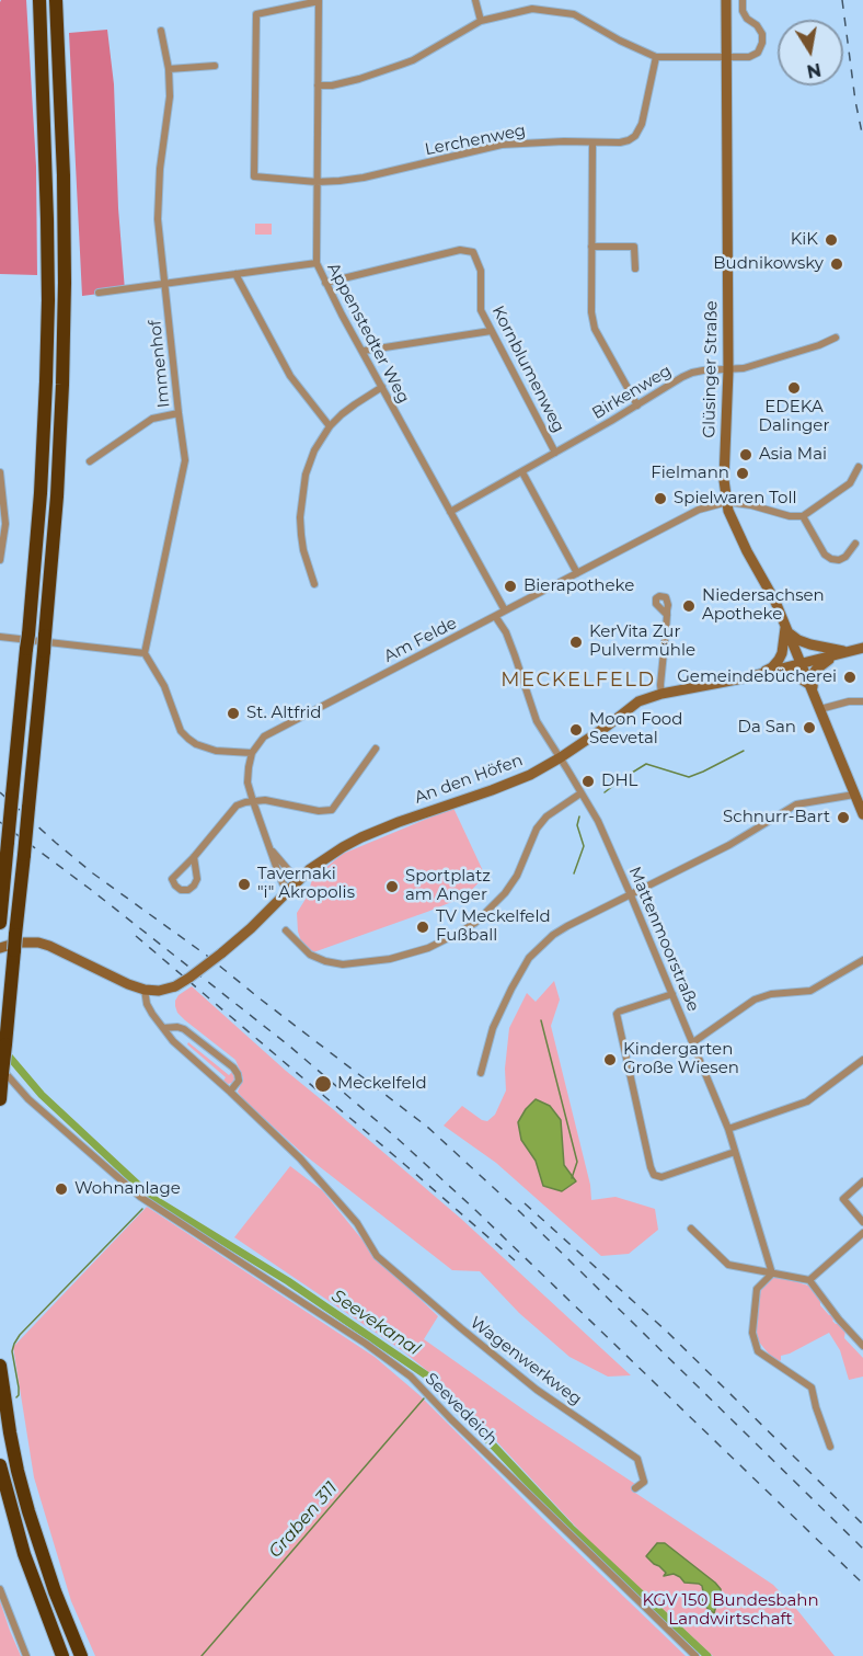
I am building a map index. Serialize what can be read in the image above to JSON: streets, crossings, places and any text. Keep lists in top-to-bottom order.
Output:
{
  "streets": {
    "street": [
      "Lerchenweg",
      "Appenstedter Weg",
      "Immenhof",
      "Kornblumenweg",
      "Glüsinger Straße",
      "Birkenweg",
      "Am Felde",
      "An den Höfen",
      "Mattenmoorstraße",
      "Wagenwerkweg",
      "Seevedeich"
    ]
  },
  "crossings": [
    ["Lerchenweg", "Appenstedter Weg"],
    ["Appenstedter Weg", "Kornblumenweg"],
    ["Appenstedter Weg", "Birkenweg"],
    ["Appenstedter Weg", "Am Felde"],
    ["Kornblumenweg", "Birkenweg"],
    ["Glüsinger Straße", "Birkenweg"],
    ["Glüsinger Straße", "Am Felde"],
    ["Glüsinger Straße", "An den Höfen"],
    ["Am Felde", "Mattenmoorstraße"],
    ["An den Höfen", "Mattenmoorstraße"]
  ],
  "districts": ["MECKELFELD"],
  "water": ["Seevekanal", "Graben 311"],
  "parks": ["KGV 150 Bundesbahn Landwirtschaft"],
  "places": [
    "KiK",
    "Budnikowsky",
    "EDEKA Dalinger",
    "Asia Mai",
    "Fielmann",
    "Spielwaren Toll",
    "Bierapotheke",
    "Niedersachsen Apotheke",
    "KerVita Zur Pulvermühle",
    "Gemeindebücherei",
    "St. Altfrid",
    "Da San",
    "Moon Food Seevetal",
    "DHL",
    "Schnurr-Bart",
    "Tavernaki \"i\" Akropolis",
    "Sportplatz am Anger",
    "TV Meckelfeld Fußball",
    "Kindergarten Große Wiesen",
    "Meckelfeld",
    "Wohnanlage"
  ],
  "north": "bottom"
}
